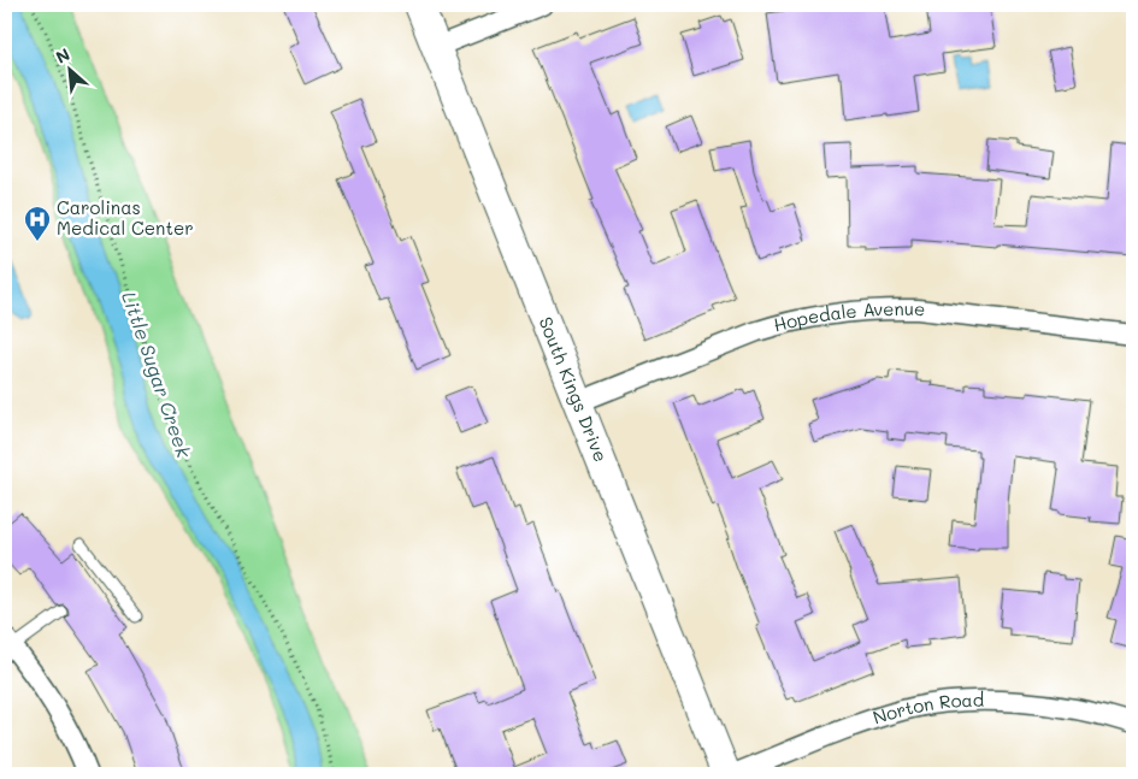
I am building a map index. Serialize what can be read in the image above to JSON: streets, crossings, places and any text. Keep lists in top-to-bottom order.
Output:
{
  "streets": {
    "street": ["Hopedale Avenue", "South Kings Drive", "Norton Road"]
  },
  "crossings": [
    ["Hopedale Avenue", "South Kings Drive"]
  ],
  "water": ["Little Sugar Creek"],
  "places": {
    "hospital": ["Carolinas Medical Center"]
  },
  "north": "top left"
}
